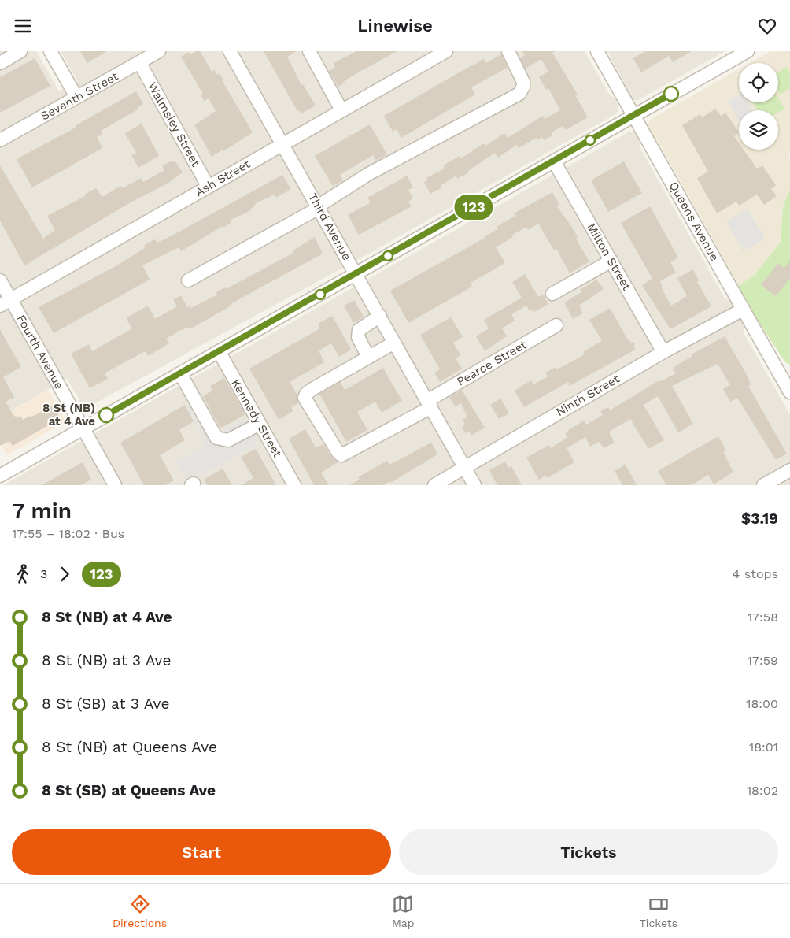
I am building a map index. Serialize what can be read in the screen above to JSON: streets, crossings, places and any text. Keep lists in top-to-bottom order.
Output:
{
  "streets": {
    "street": [
      "Seventh Street",
      "Walmsley Street",
      "Ash Street",
      "Queens Avenue",
      "Third Avenue",
      "Milton Street",
      "Fourth Avenue",
      "Pearce Street",
      "Ninth Street",
      "Kennedy Street"
    ]
  },
  "crossings": [
    ["Seventh Street", "Walmsley Street"],
    ["Walmsley Street", "Ash Street"],
    ["Ash Street", "Third Avenue"],
    ["Ash Street", "Fourth Avenue"],
    ["Queens Avenue", "Ninth Street"],
    ["Third Avenue", "Pearce Street"],
    ["Third Avenue", "Ninth Street"],
    ["Milton Street", "Ninth Street"]
  ],
  "places": ["8 St (NB) at 4 Ave"],
  "lines": ["bus line 123"],
  "page": {
    "header": "Linewise",
    "on_map": "123",
    "heading": ["7 min", "17:55 – 18:02 · Bus", "$3.19"],
    "legs": ["3", "123", "4 stops"],
    "list": [
      {
        "name": "8 St (NB) at 4 Ave",
        "value": "17:58"
      },
      {
        "name": "8 St (NB) at 3 Ave",
        "value": "17:59"
      },
      {
        "name": "8 St (SB) at 3 Ave",
        "value": "18:00"
      },
      {
        "name": "8 St (NB) at Queens Ave",
        "value": "18:01"
      },
      {
        "name": "8 St (SB) at Queens Ave",
        "value": "18:02"
      }
    ],
    "buttons": ["Start", "Tickets"],
    "tabs": ["Directions", "Map", "Tickets"]
  }
}
